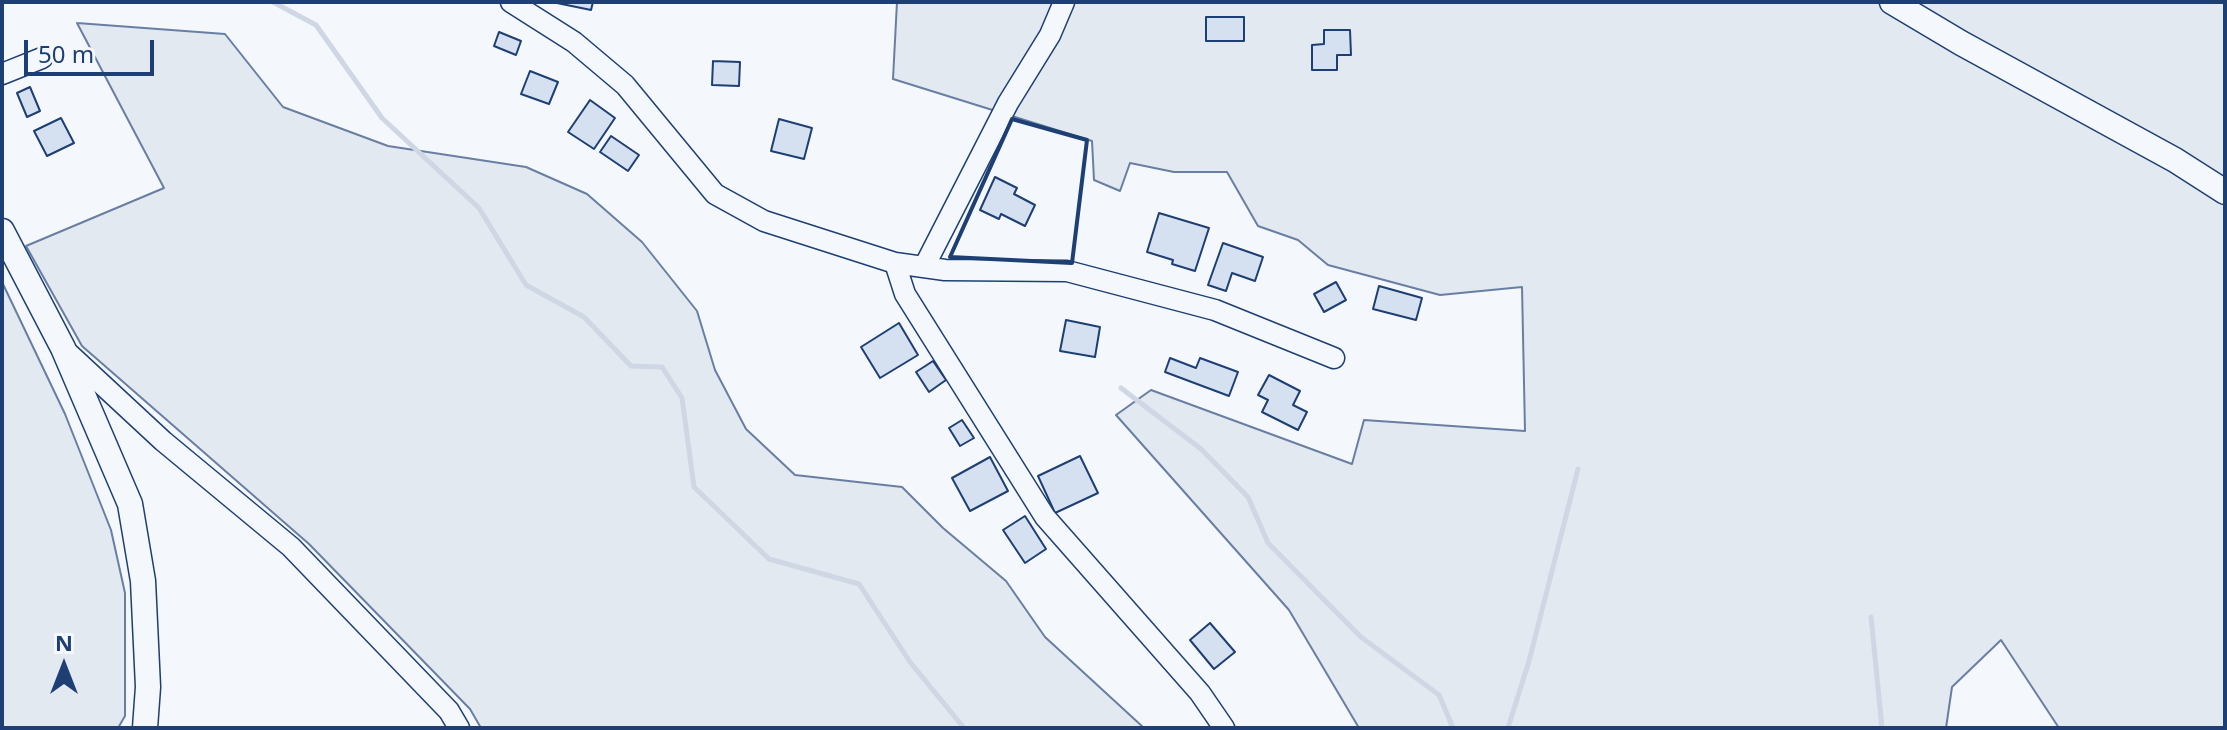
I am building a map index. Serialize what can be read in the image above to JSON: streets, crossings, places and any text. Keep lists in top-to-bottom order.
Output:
{
  "scale_bar": "50 m",
  "north": "top"
}
